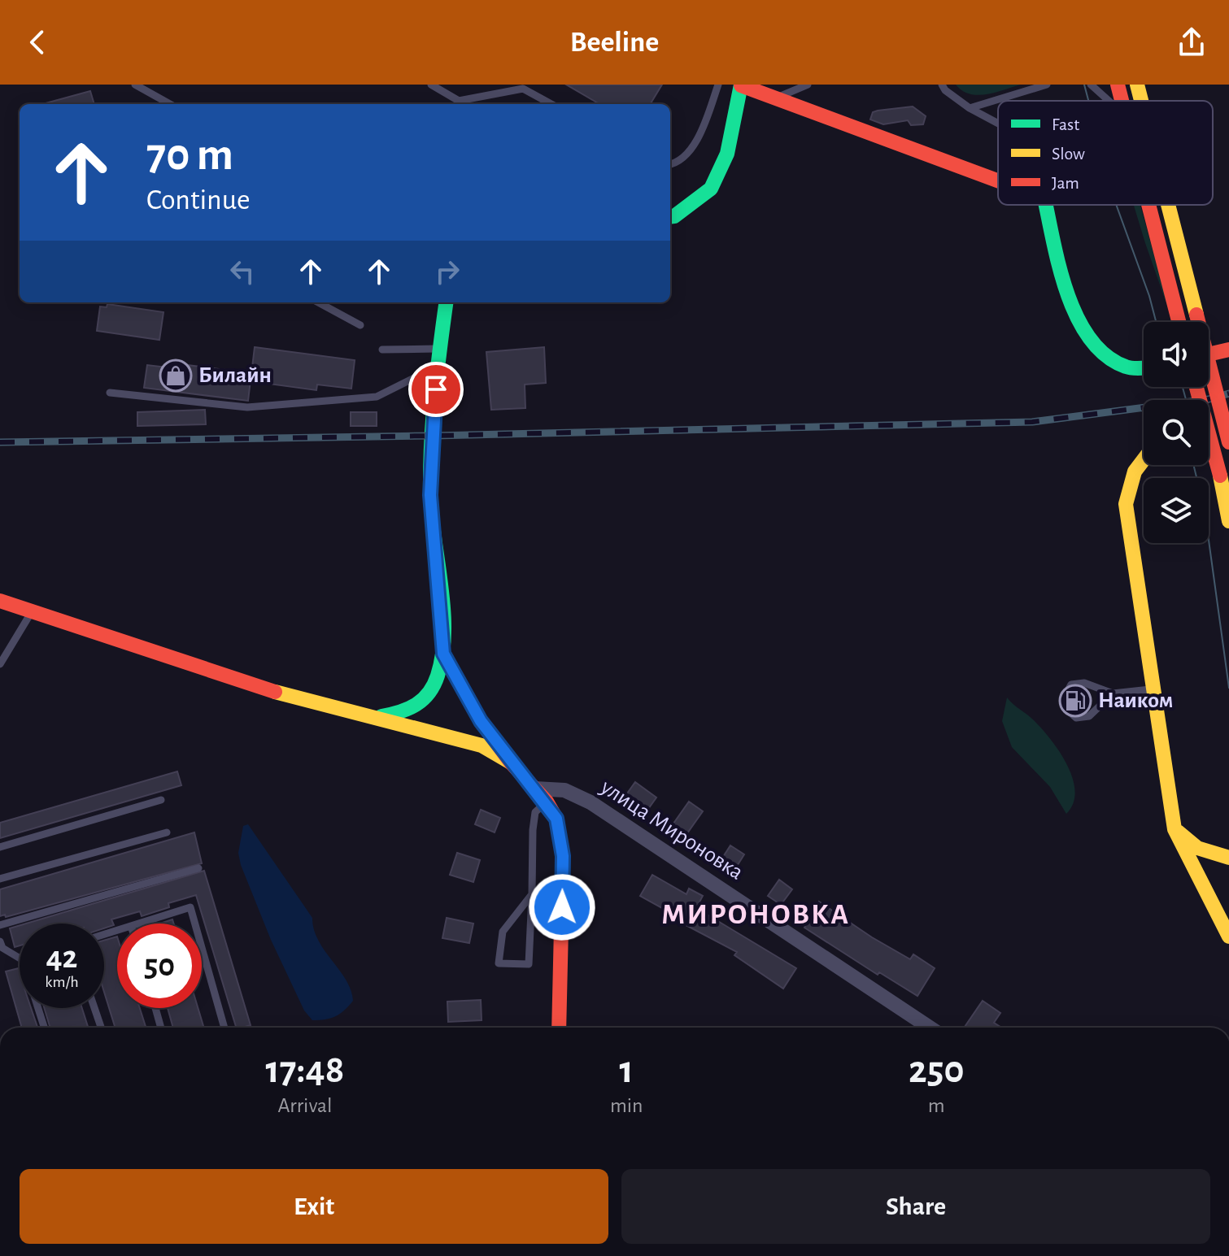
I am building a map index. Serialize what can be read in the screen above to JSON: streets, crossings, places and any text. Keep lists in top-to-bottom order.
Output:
{
  "streets": {
    "street": ["улица Мироновка"]
  },
  "districts": ["МИРОНОВКА"],
  "places": {
    "shop": ["Билайн"],
    "fuel station": ["Наиком"]
  },
  "legend": ["Fast", "Slow", "Jam"],
  "page": {
    "header": "Beeline",
    "turn": ["70 m", "Continue"],
    "speed": "42 km/h",
    "limit": "50",
    "eta": [
      "17:48",
      "Arrival",
      "1",
      "min",
      "250",
      "m"
    ],
    "buttons": ["Exit", "Share"]
  }
}
